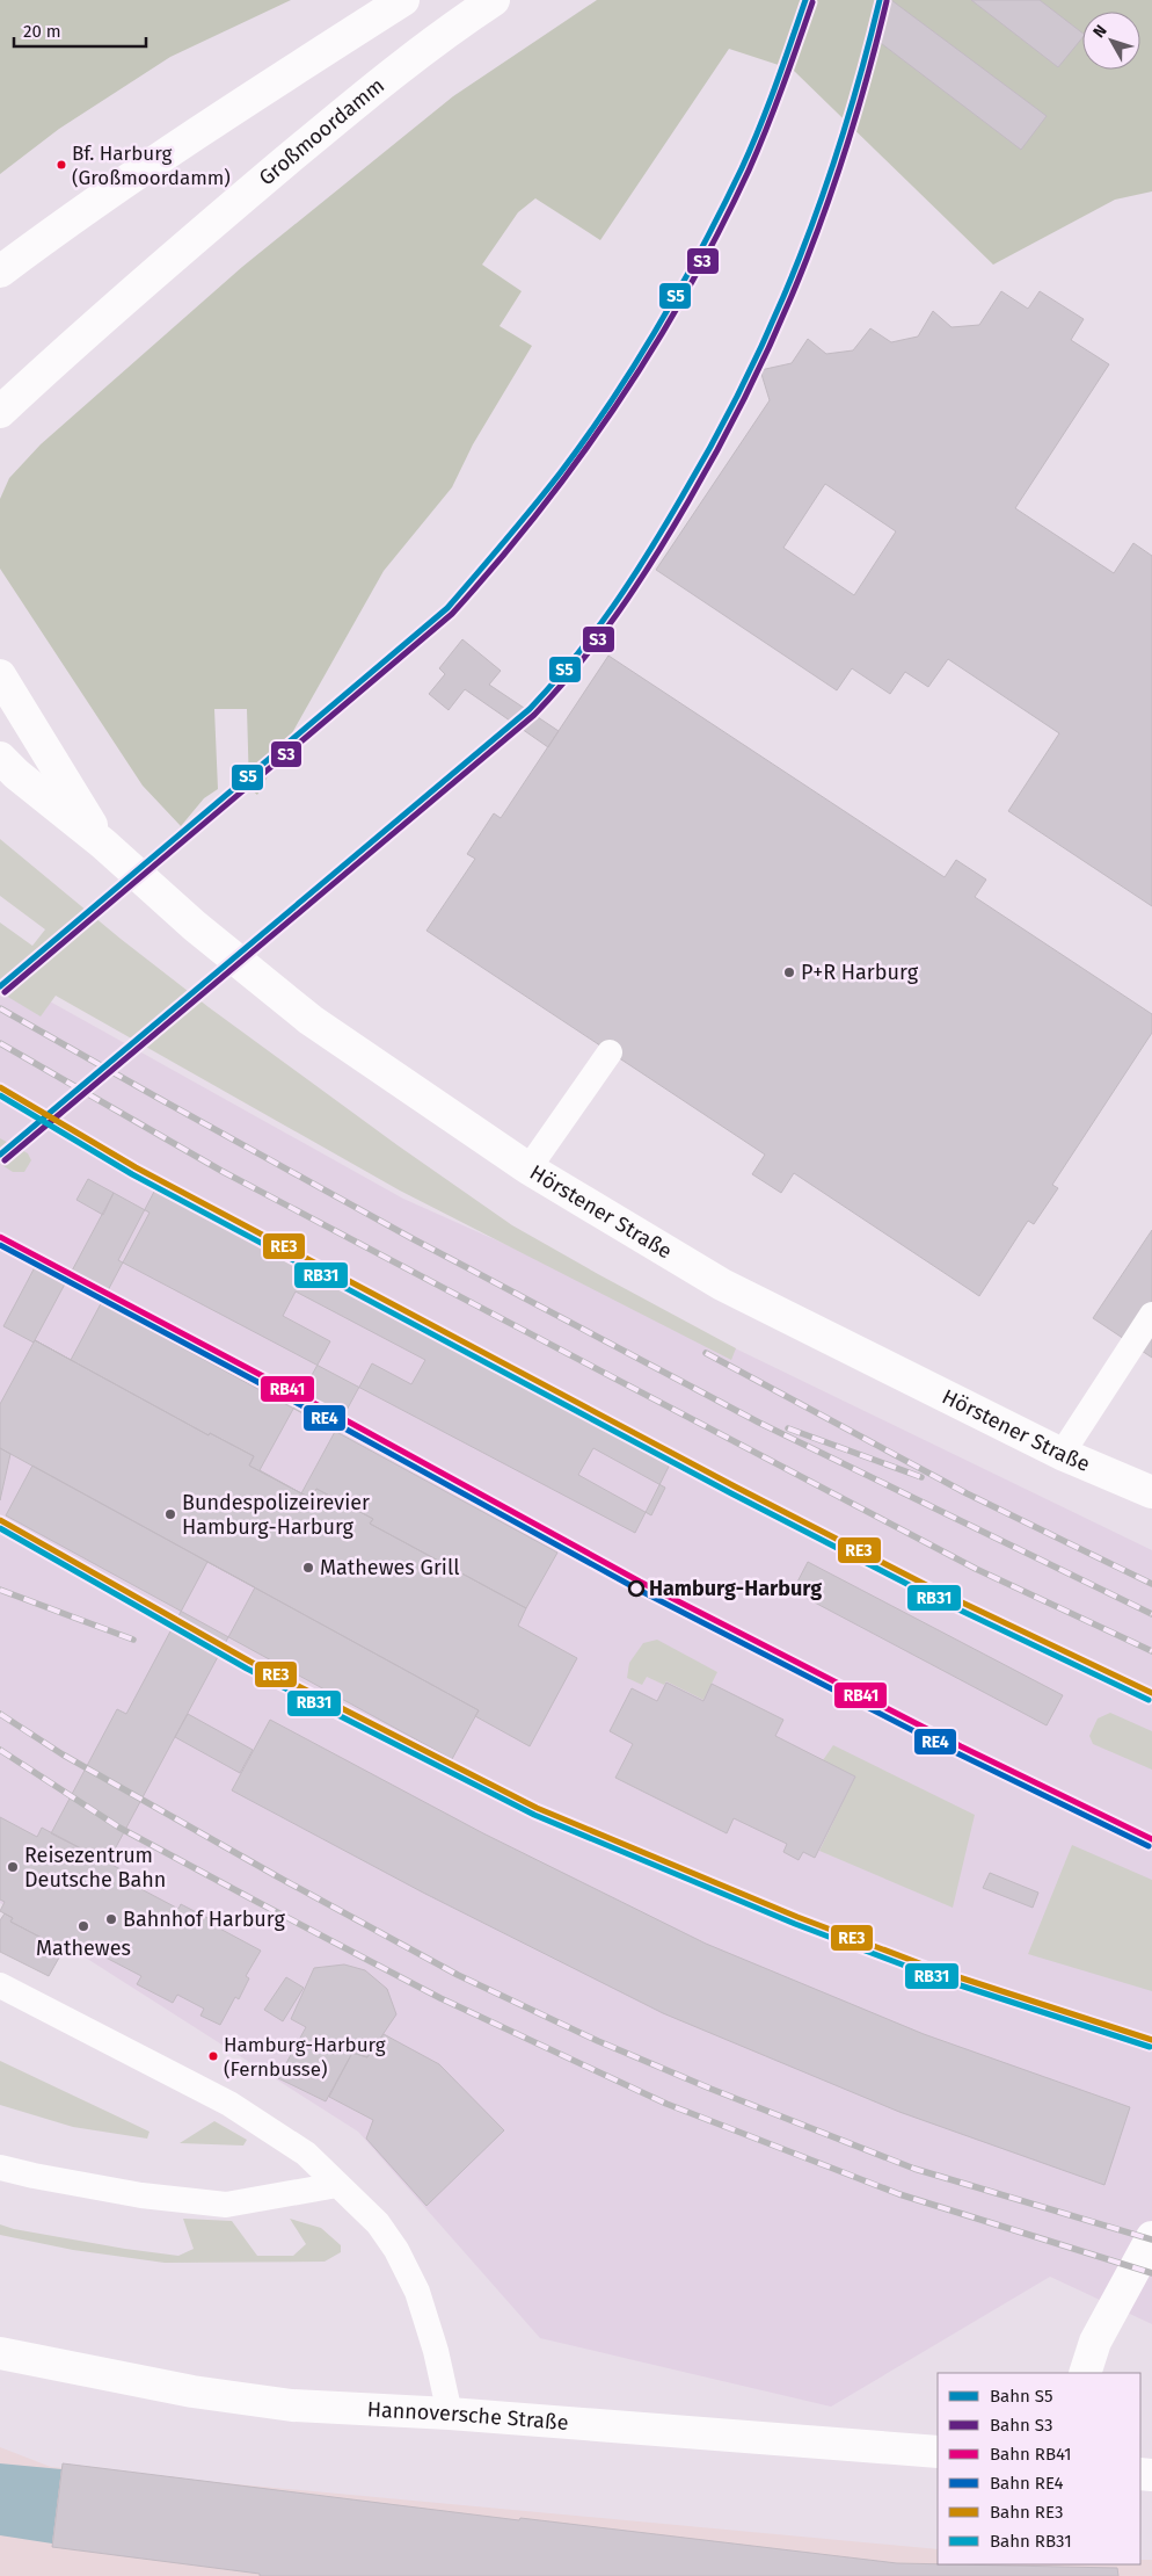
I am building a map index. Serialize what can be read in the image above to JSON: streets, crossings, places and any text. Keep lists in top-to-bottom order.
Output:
{
  "streets": {
    "main road": ["Großmoordamm", "Hörstener Straße", "Hannoversche Straße"]
  },
  "places": [
    "Bf. Harburg (Großmoordamm)",
    "P+R Harburg",
    "Bundespolizeirevier Hamburg-Harburg",
    "Mathewes Grill",
    "Hamburg-Harburg",
    "Reisezentrum Deutsche Bahn",
    "Bahnhof Harburg",
    "Mathewes",
    "Hamburg-Harburg (Fernbusse)"
  ],
  "lines": [
    "rail line S5",
    "rail line S3",
    "rail line RE3",
    "rail line RB31",
    "rail line RB41",
    "rail line RE4"
  ],
  "legend": [
    "Bahn S5",
    "Bahn S3",
    "Bahn RB41",
    "Bahn RE4",
    "Bahn RE3",
    "Bahn RB31"
  ],
  "scale_bar": "20 m",
  "north": "top left"
}
